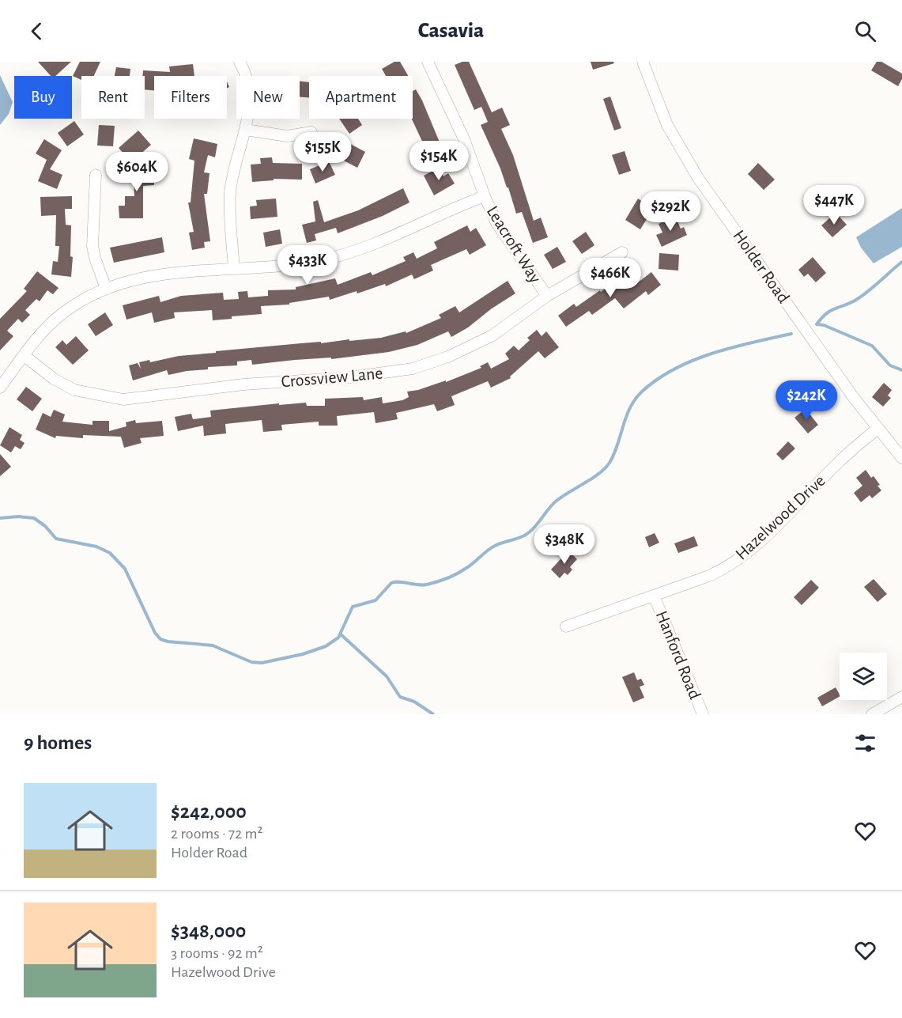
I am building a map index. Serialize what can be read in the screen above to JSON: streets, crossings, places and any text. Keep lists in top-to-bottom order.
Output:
{
  "streets": {
    "street": [
      "Leacroft Way",
      "Holder Road",
      "Crossview Lane",
      "Hazelwood Drive",
      "Hanford Road"
    ]
  },
  "crossings": [
    ["Leacroft Way", "Crossview Lane"],
    ["Holder Road", "Hazelwood Drive"],
    ["Hazelwood Drive", "Hanford Road"]
  ],
  "page": {
    "header": "Casavia",
    "chip": [
      "Buy",
      "Rent",
      "Filters",
      "New",
      "Apartment"
    ],
    "price": [
      "$155K",
      "$154K",
      "$604K",
      "$447K",
      "$292K",
      "$433K",
      "$466K",
      "$242K",
      "$348K"
    ],
    "heading": "9 homes",
    "list": [
      {
        "name": "$242,000",
        "note": "2 rooms · 72 m² · Holder Road"
      },
      {
        "name": "$348,000",
        "note": "3 rooms · 92 m² · Hazelwood Drive"
      }
    ]
  }
}
